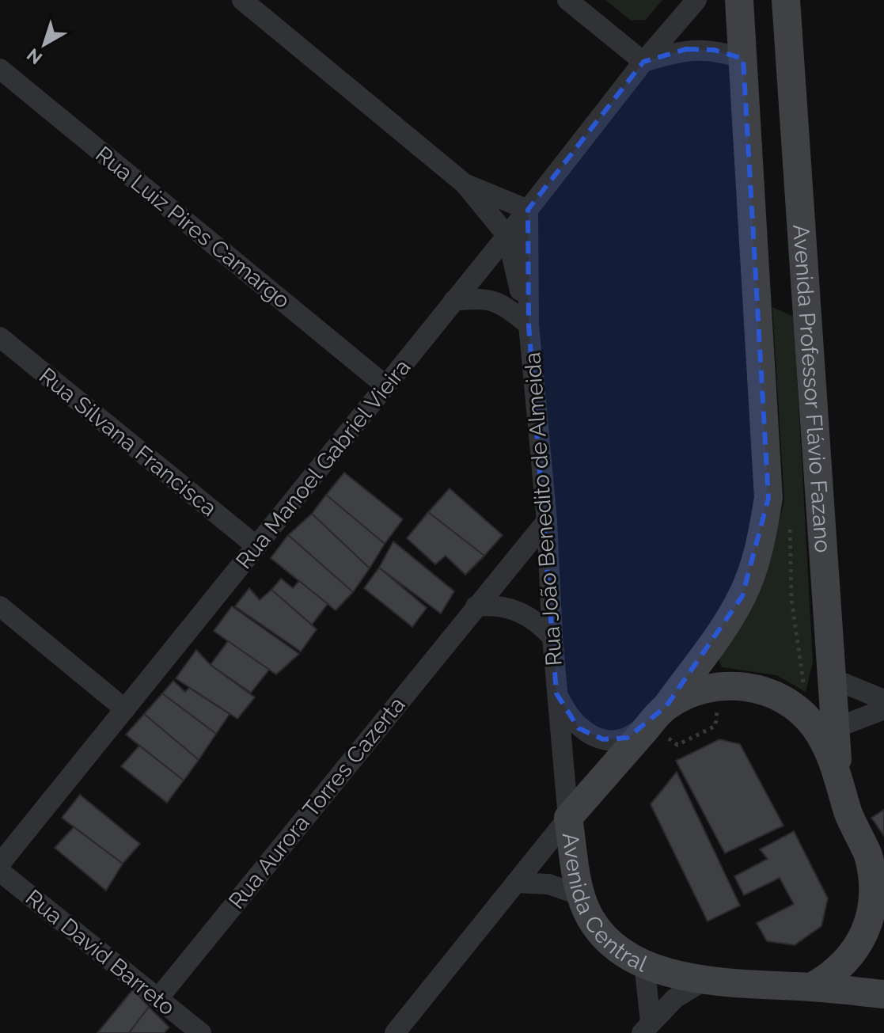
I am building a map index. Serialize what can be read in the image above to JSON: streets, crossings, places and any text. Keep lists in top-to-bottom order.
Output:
{
  "streets": {
    "street": [
      "Rua Luiz Pires Camargo",
      "Avenida Professor Flávio Fazano",
      "Rua Silvana Francisca",
      "Rua Manoel Gabriel Vieira",
      "Rua João Benedito de Almeida",
      "Rua Aurora Torres Cazerta",
      "Avenida Central",
      "Rua David Barreto"
    ]
  },
  "crossings": [
    ["Rua Luiz Pires Camargo", "Rua Manoel Gabriel Vieira"],
    ["Avenida Professor Flávio Fazano", "Avenida Central"],
    ["Rua Silvana Francisca", "Rua Manoel Gabriel Vieira"],
    ["Rua Manoel Gabriel Vieira", "Rua João Benedito de Almeida"],
    ["Rua João Benedito de Almeida", "Rua Aurora Torres Cazerta"],
    ["Rua João Benedito de Almeida", "Avenida Central"],
    ["Rua Aurora Torres Cazerta", "Rua David Barreto"]
  ],
  "north": "bottom left"
}
